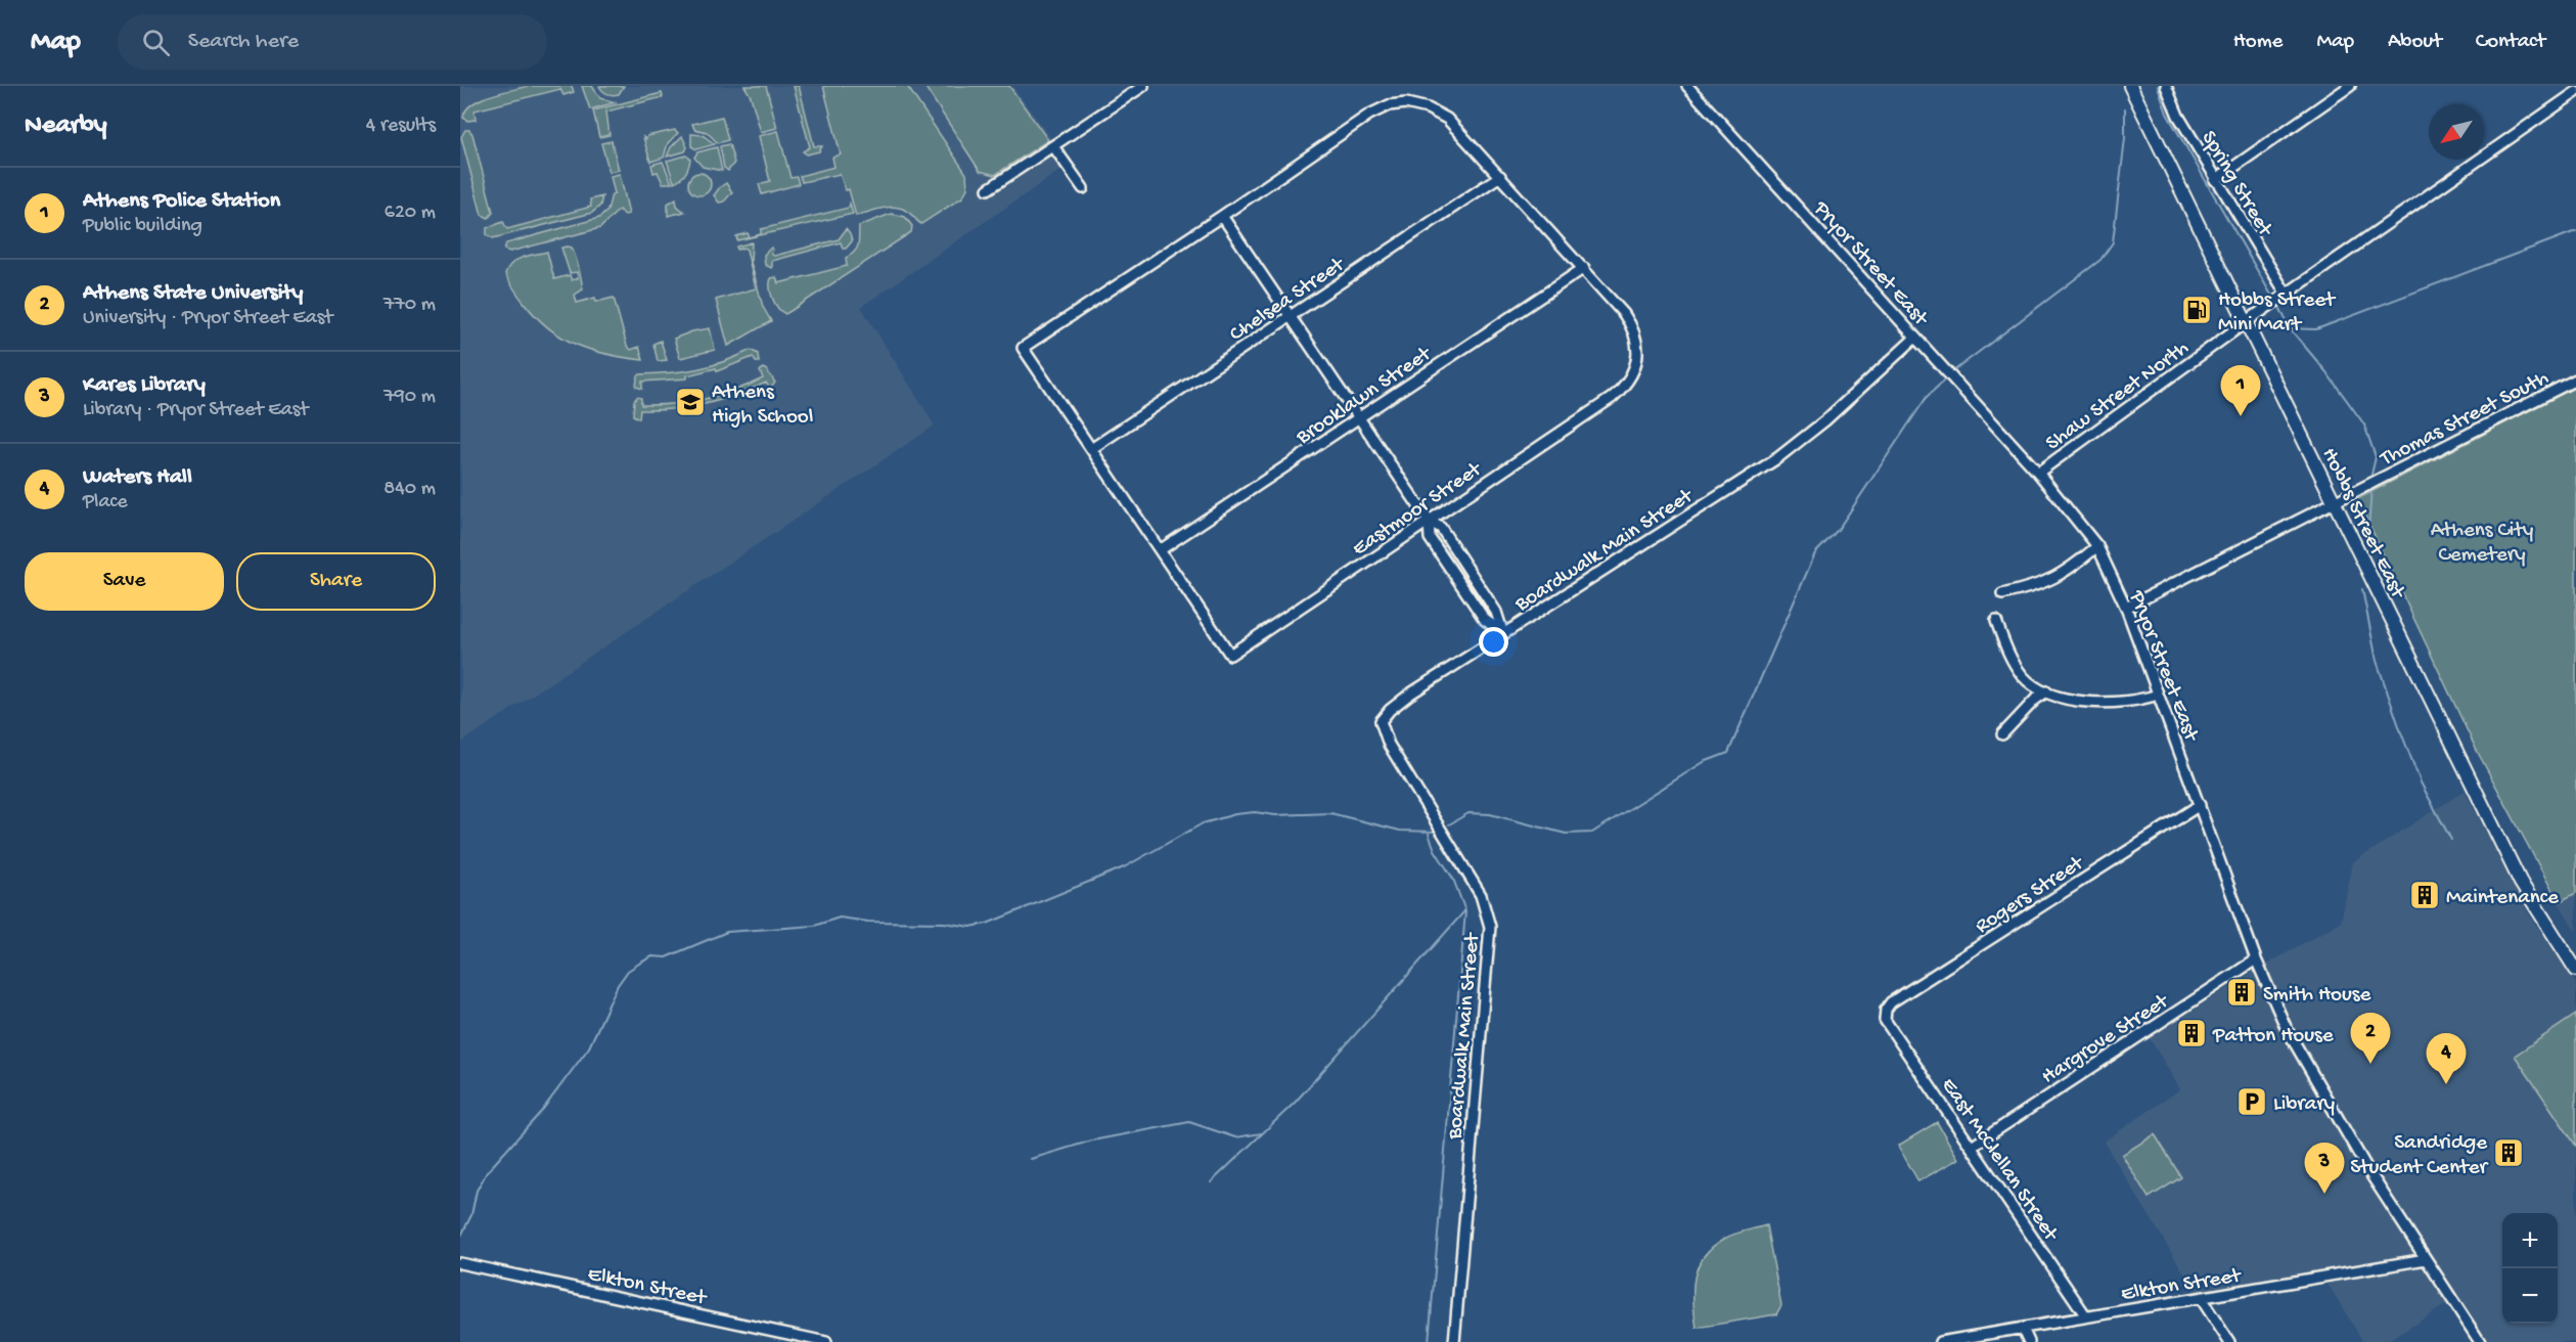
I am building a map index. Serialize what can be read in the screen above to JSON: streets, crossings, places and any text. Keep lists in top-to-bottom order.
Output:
{
  "streets": {
    "main road": ["Hobbs Street East"],
    "street": [
      "Spring Street",
      "Pryor Street East",
      "Chelsea Street",
      "Brooklawn Street",
      "Shaw Street North",
      "Thomas Street South",
      "Eastmoor Street",
      "Boardwalk Main Street",
      "Rogers Street",
      "Hargrove Street",
      "East McClellan Street",
      "Elkton Street"
    ]
  },
  "crossings": [
    ["Spring Street", "Shaw Street North"],
    ["Pryor Street East", "Shaw Street North"],
    ["Pryor Street East", "Thomas Street South"],
    ["Pryor Street East", "Boardwalk Main Street"],
    ["Pryor Street East", "Rogers Street"],
    ["Pryor Street East", "Hargrove Street"],
    ["Pryor Street East", "Elkton Street"],
    ["Chelsea Street", "Eastmoor Street"],
    ["Brooklawn Street", "Eastmoor Street"],
    ["Shaw Street North", "Hobbs Street East"],
    ["Thomas Street South", "Hobbs Street East"],
    ["Rogers Street", "East McClellan Street"],
    ["Hargrove Street", "East McClellan Street"],
    ["East McClellan Street", "Elkton Street"]
  ],
  "parks": ["Athens City Cemetery"],
  "places": {
    "fuel station": ["Hobbs Street Mini Mart"],
    "school or university": ["Athens High School"],
    "building": [
      "Maintenance",
      "Smith House",
      "Patton House",
      "Sandridge Student Center"
    ],
    "parking": ["Library"]
  },
  "north": "bottom left",
  "page": {
    "header": "Map",
    "search": "Search here",
    "nav": [
      "Home",
      "Map",
      "About",
      "Contact"
    ],
    "heading": ["Nearby", "4 results"],
    "list": [
      {
        "mark": "1",
        "name": "Athens Police Station",
        "note": "Public building",
        "value": "620 m"
      },
      {
        "mark": "2",
        "name": "Athens State University",
        "note": "University · Pryor Street East",
        "value": "770 m"
      },
      {
        "mark": "3",
        "name": "Kares Library",
        "note": "Library · Pryor Street East",
        "value": "790 m"
      },
      {
        "mark": "4",
        "name": "Waters Hall",
        "note": "Place",
        "value": "840 m"
      }
    ],
    "pins": [
      "1",
      "2",
      "4",
      "3"
    ],
    "buttons": ["Save", "Share"],
    "map_buttons": ["+", "−"]
  }
}
